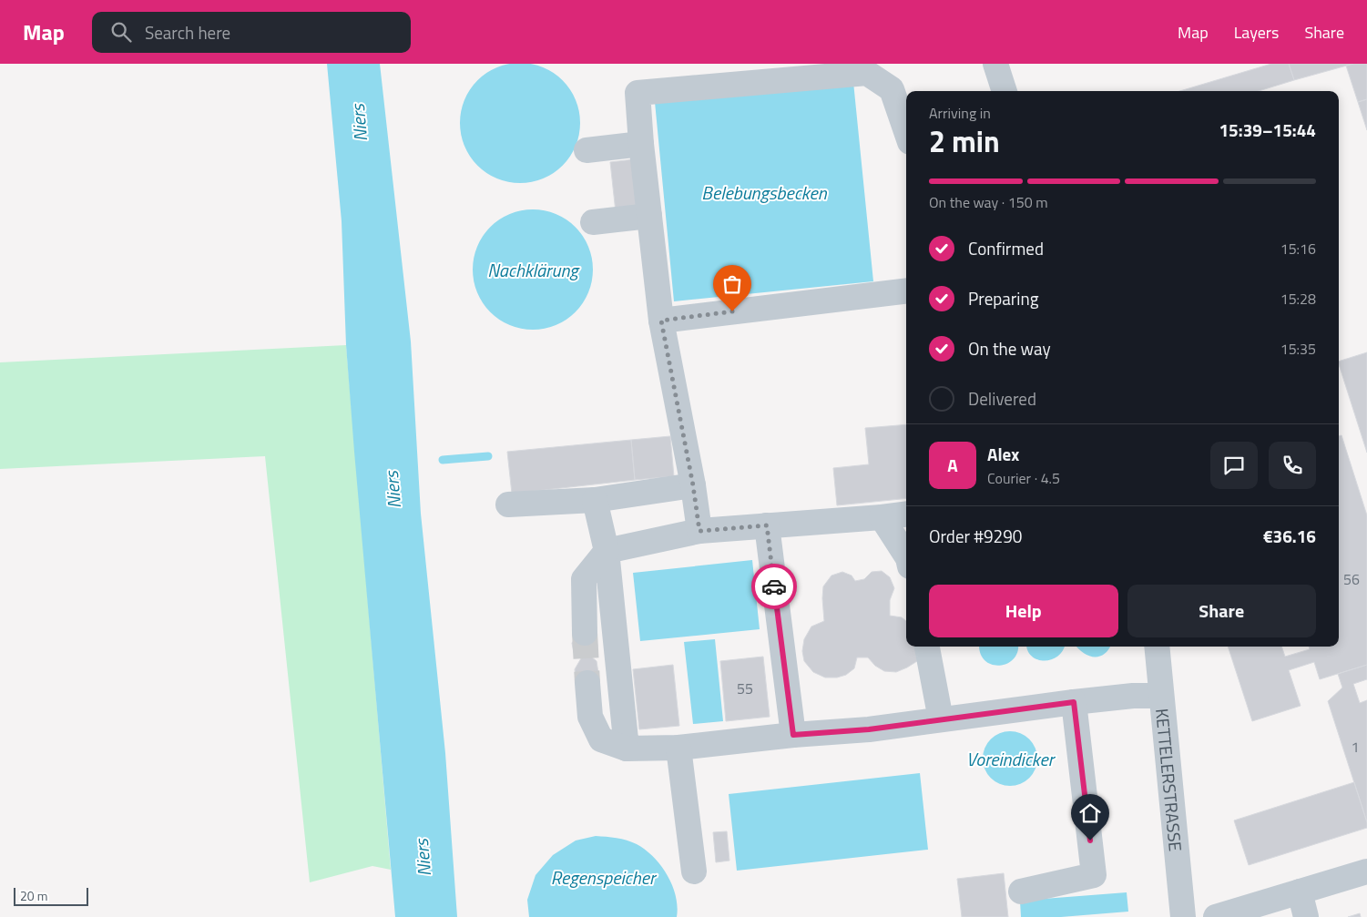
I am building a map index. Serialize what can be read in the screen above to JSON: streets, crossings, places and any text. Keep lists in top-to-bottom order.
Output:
{
  "streets": {
    "street": ["KETTELERSTRASSE"]
  },
  "water": [
    "Niers",
    "Belebungsbecken",
    "Nachklärung",
    "Voreindicker",
    "Regenspeicher"
  ],
  "house_numbers": ["56", "55", "1"],
  "scale_bar": "20 m",
  "page": {
    "header": "Map",
    "search": "Search here",
    "nav": ["Map", "Layers", "Share"],
    "heading": ["2 min", "Arriving in", "15:39–15:44"],
    "panel": [
      "Alex",
      "Courier · 4.5",
      "Order #9290",
      "€36.16"
    ],
    "bar": "On the way · 150 m",
    "list": [
      ["Confirmed", "15:16"],
      ["Preparing", "15:28"],
      ["On the way", "15:35"],
      "Delivered"
    ],
    "round": "A",
    "buttons": ["Help", "Share"],
    "scale": "20 m"
  }
}
